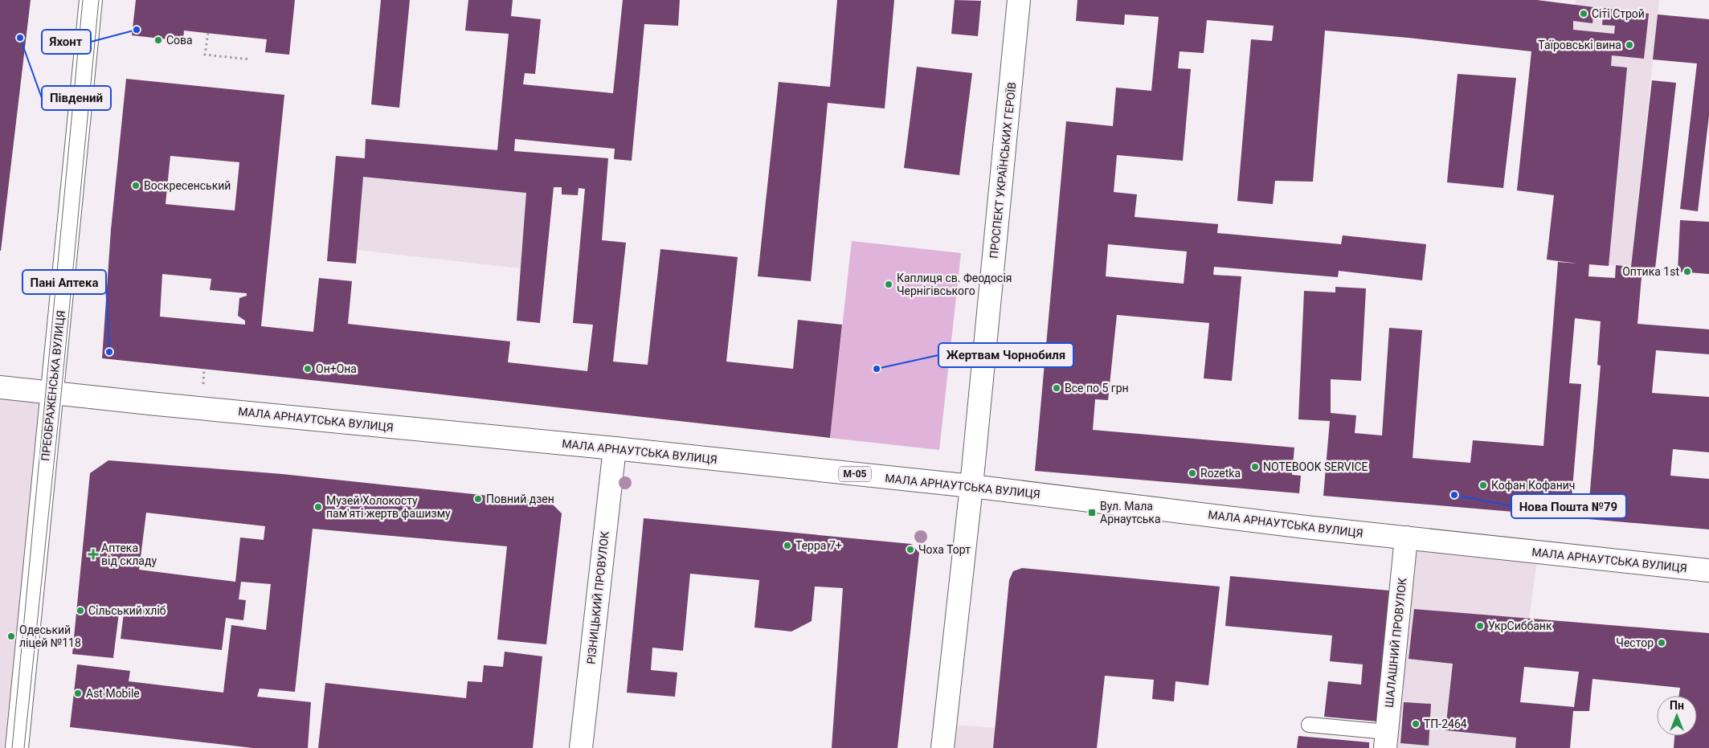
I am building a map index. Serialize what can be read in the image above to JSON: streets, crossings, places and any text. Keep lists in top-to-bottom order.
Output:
{
  "streets": {
    "main road": [
      "ПРОСПЕКТ УКРАЇНСЬКИХ ГЕРОЇВ",
      "ПРЕОБРАЖЕНСЬКА ВУЛИЦЯ",
      "МАЛА АРНАУТСЬКА ВУЛИЦЯ",
      "М-05",
      "РІЗНИЦЬКИЙ ПРОВУЛОК",
      "ШАЛАШНИЙ ПРОВУЛОК"
    ]
  },
  "crossings": [
    ["ПРОСПЕКТ УКРАЇНСЬКИХ ГЕРОЇВ", "МАЛА АРНАУТСЬКА ВУЛИЦЯ"],
    ["ПРЕОБРАЖЕНСЬКА ВУЛИЦЯ", "МАЛА АРНАУТСЬКА ВУЛИЦЯ"],
    ["МАЛА АРНАУТСЬКА ВУЛИЦЯ", "РІЗНИЦЬКИЙ ПРОВУЛОК"],
    ["МАЛА АРНАУТСЬКА ВУЛИЦЯ", "ШАЛАШНИЙ ПРОВУЛОК"]
  ],
  "places": {
    "other": [
      "Сіті Строй",
      "Яхонт",
      "Південий",
      "Сова",
      "Таїровські вина",
      "Воскресенський",
      "Оптика 1st",
      "Каплиця св. Феодосія Чернігівського",
      "Панi Аптека",
      "Он+Она",
      "Жертвам Чорнобиля",
      "Все по 5 грн",
      "NOTEBOOK SERVICE",
      "Rozetka",
      "Кофан Кофанич",
      "Нова Пошта №79",
      "Повний дзен",
      "Музей Холокосту пам'яті жертв фашизму",
      "Терра 7+",
      "Чоха Торт",
      "Сільський хліб",
      "УкрСиббанк",
      "Одеський ліцей №118",
      "Честор",
      "Ast Mobile",
      "ТП-2464"
    ],
    "transit": ["Вул. Мала Арнаутська"],
    "health": ["Аптека від складу"]
  },
  "north": "top"
}
